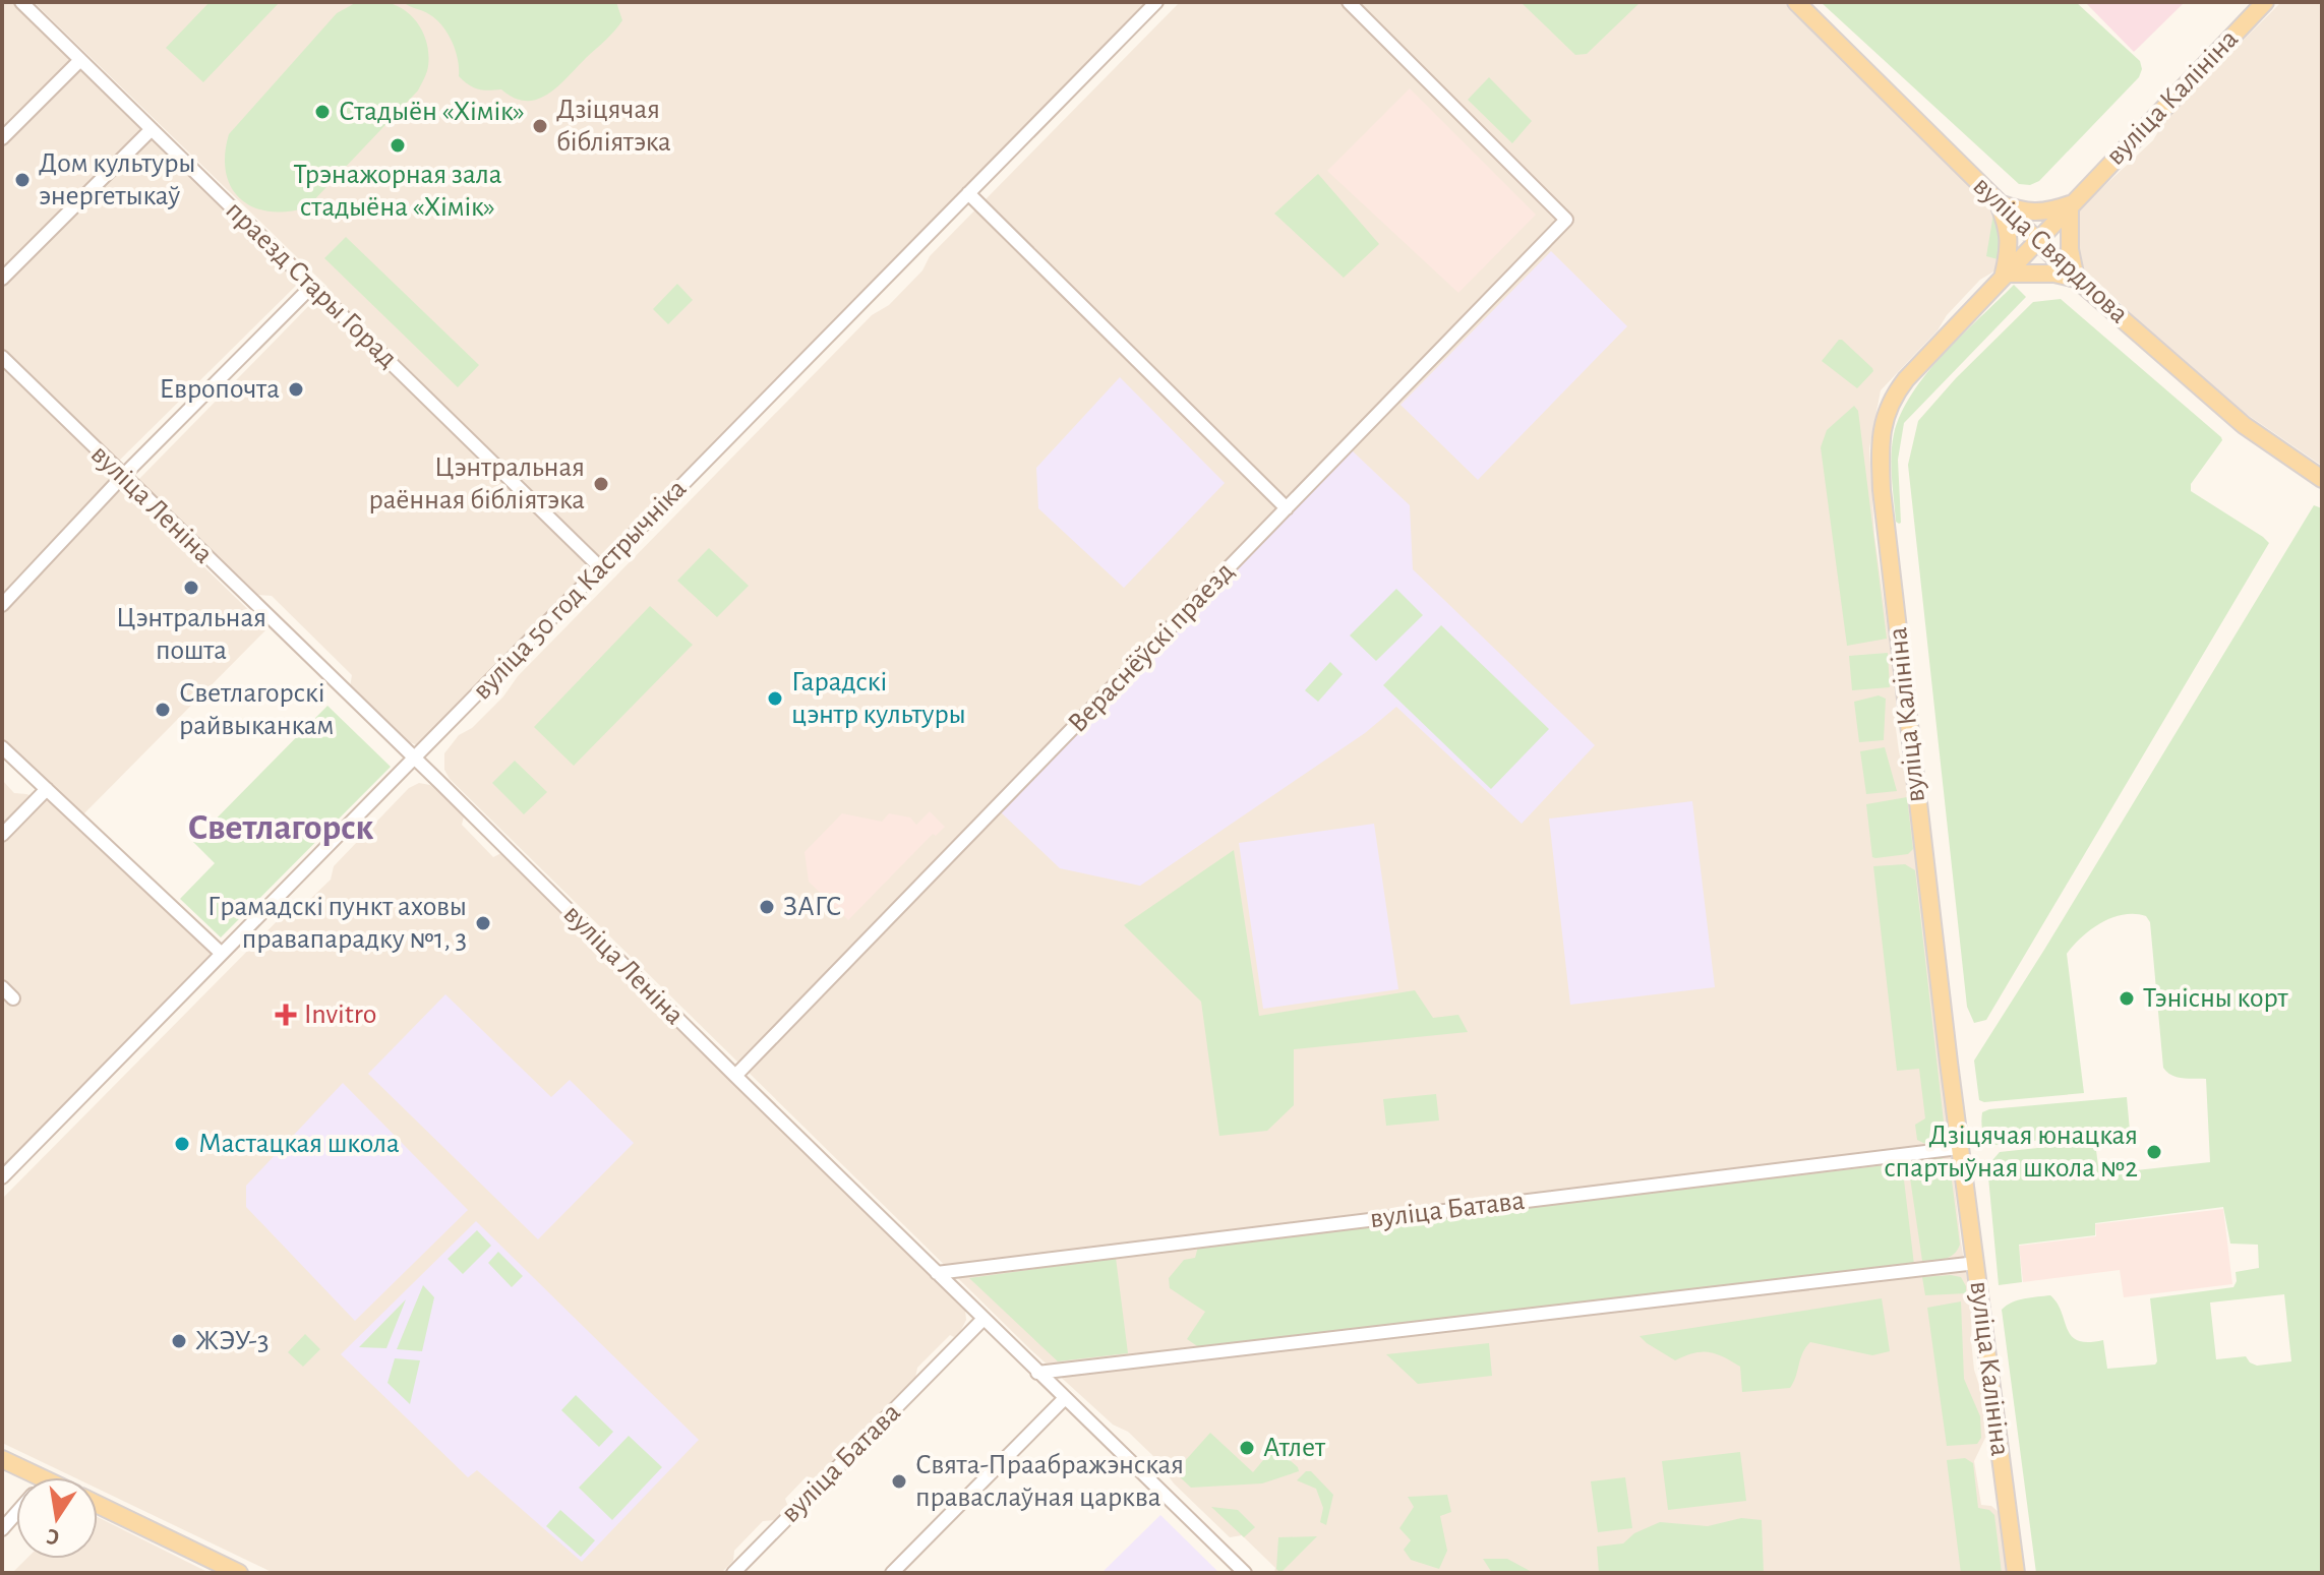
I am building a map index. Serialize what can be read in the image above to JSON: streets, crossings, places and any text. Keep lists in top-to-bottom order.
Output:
{
  "streets": {
    "main road": ["вуліца Калініна", "вуліца Свярдлова"],
    "street": [
      "праезд Стары Горад",
      "вуліца Леніна",
      "вуліца 50 год Кастрычніка",
      "Вераснёўскі праезд",
      "вуліца Батава"
    ]
  },
  "crossings": [
    ["вуліца Калініна", "вуліца Свярдлова"],
    ["вуліца Калініна", "вуліца Батава"],
    ["праезд Стары Горад", "вуліца 50 год Кастрычніка"],
    ["вуліца Леніна", "вуліца 50 год Кастрычніка"],
    ["вуліца Леніна", "Вераснёўскі праезд"],
    ["вуліца Леніна", "вуліца Батава"]
  ],
  "districts": ["Светлагорск"],
  "places": {
    "other": [
      "Стадыён «Хімік»",
      "Дзіцячая бібліятэка",
      "Трэнажорная зала стадыёна «Хімік»",
      "Дом культуры энергетыкаў",
      "Европочта",
      "Цэнтральная раённая бібліятэка",
      "Цэнтральная пошта",
      "Гарадскі цэнтр культуры",
      "Светлагорскі райвыканкам",
      "ЗАГС",
      "Грамадскі пункт аховы правапарадку №1, 3",
      "Тэнісны корт",
      "Мастацкая школа",
      "Дзіцячая юнацкая спартыўная школа №2",
      "ЖЭУ-3",
      "Атлет",
      "Свята-Праабражэнская праваслаўная царква"
    ],
    "health": ["Invitro"]
  },
  "north": "bottom"
}
